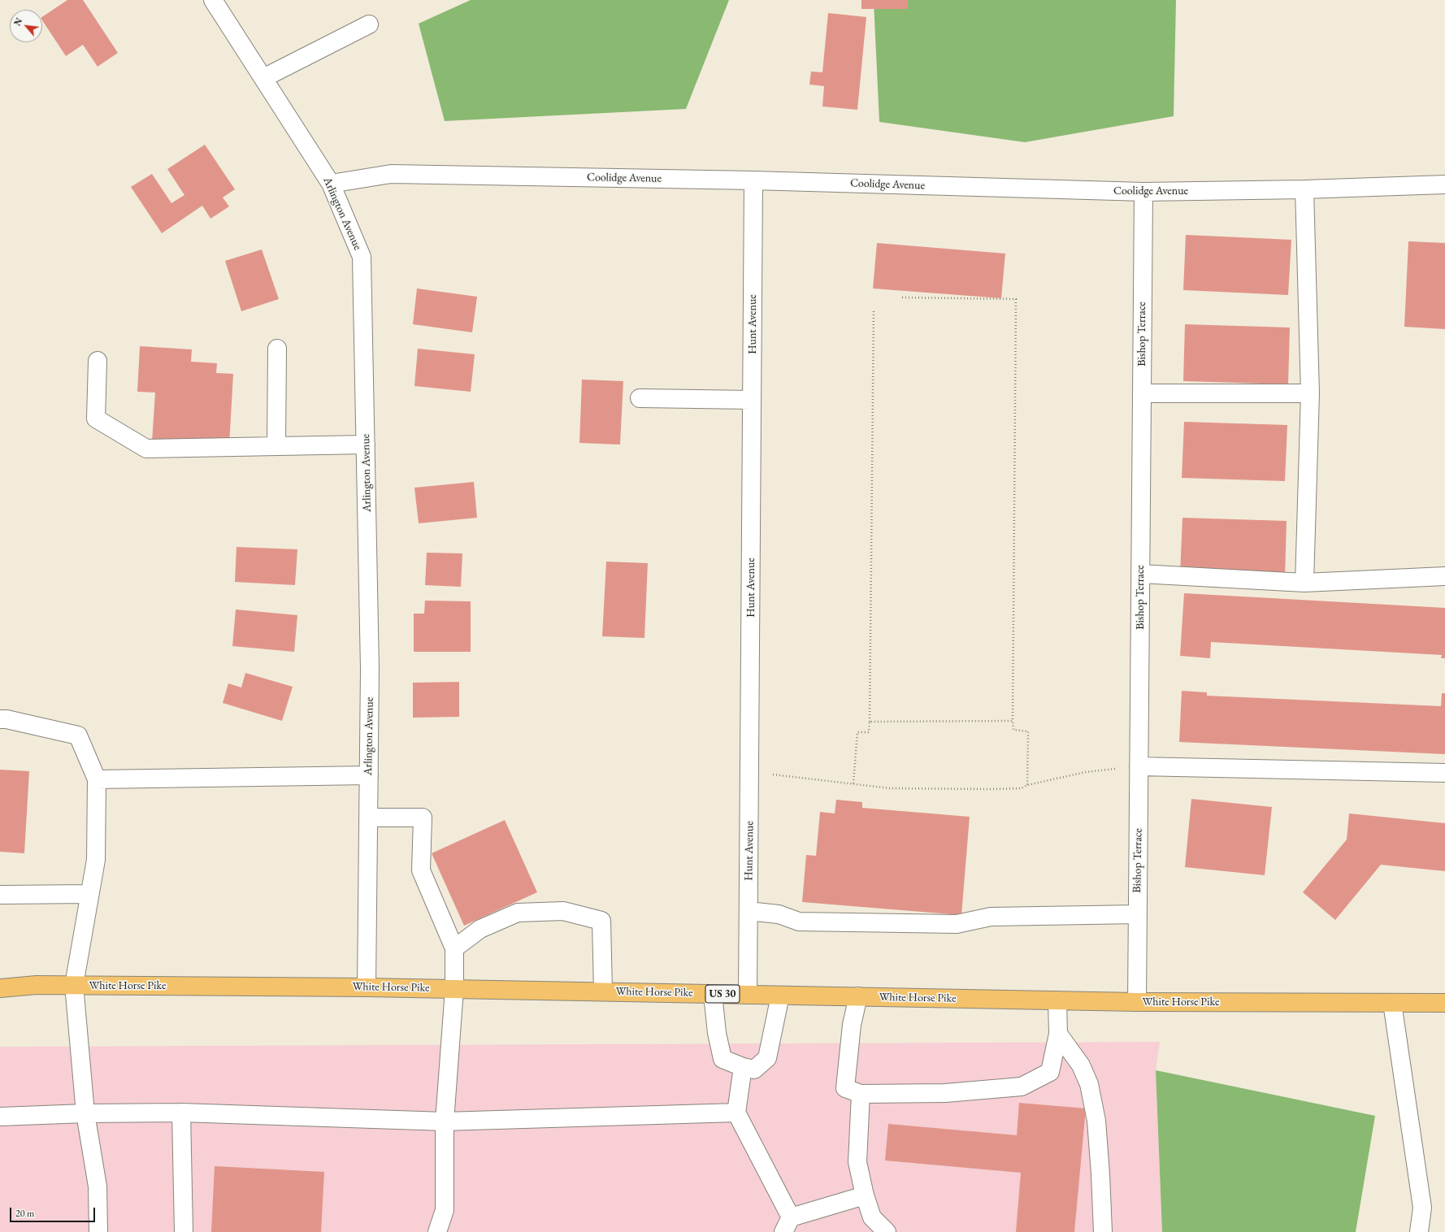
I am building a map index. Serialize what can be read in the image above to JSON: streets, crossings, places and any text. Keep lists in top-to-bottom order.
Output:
{
  "streets": {
    "highway": ["White Horse Pike", "US 30"],
    "street": [
      "Coolidge Avenue",
      "Arlington Avenue",
      "Hunt Avenue",
      "Bishop Terrace"
    ]
  },
  "crossings": [
    ["Coolidge Avenue", "Arlington Avenue"],
    ["Coolidge Avenue", "Hunt Avenue"],
    ["Coolidge Avenue", "Bishop Terrace"],
    ["Arlington Avenue", "White Horse Pike"],
    ["Hunt Avenue", "White Horse Pike"],
    ["Bishop Terrace", "White Horse Pike"]
  ],
  "scale_bar": "20 m",
  "north": "top left"
}
